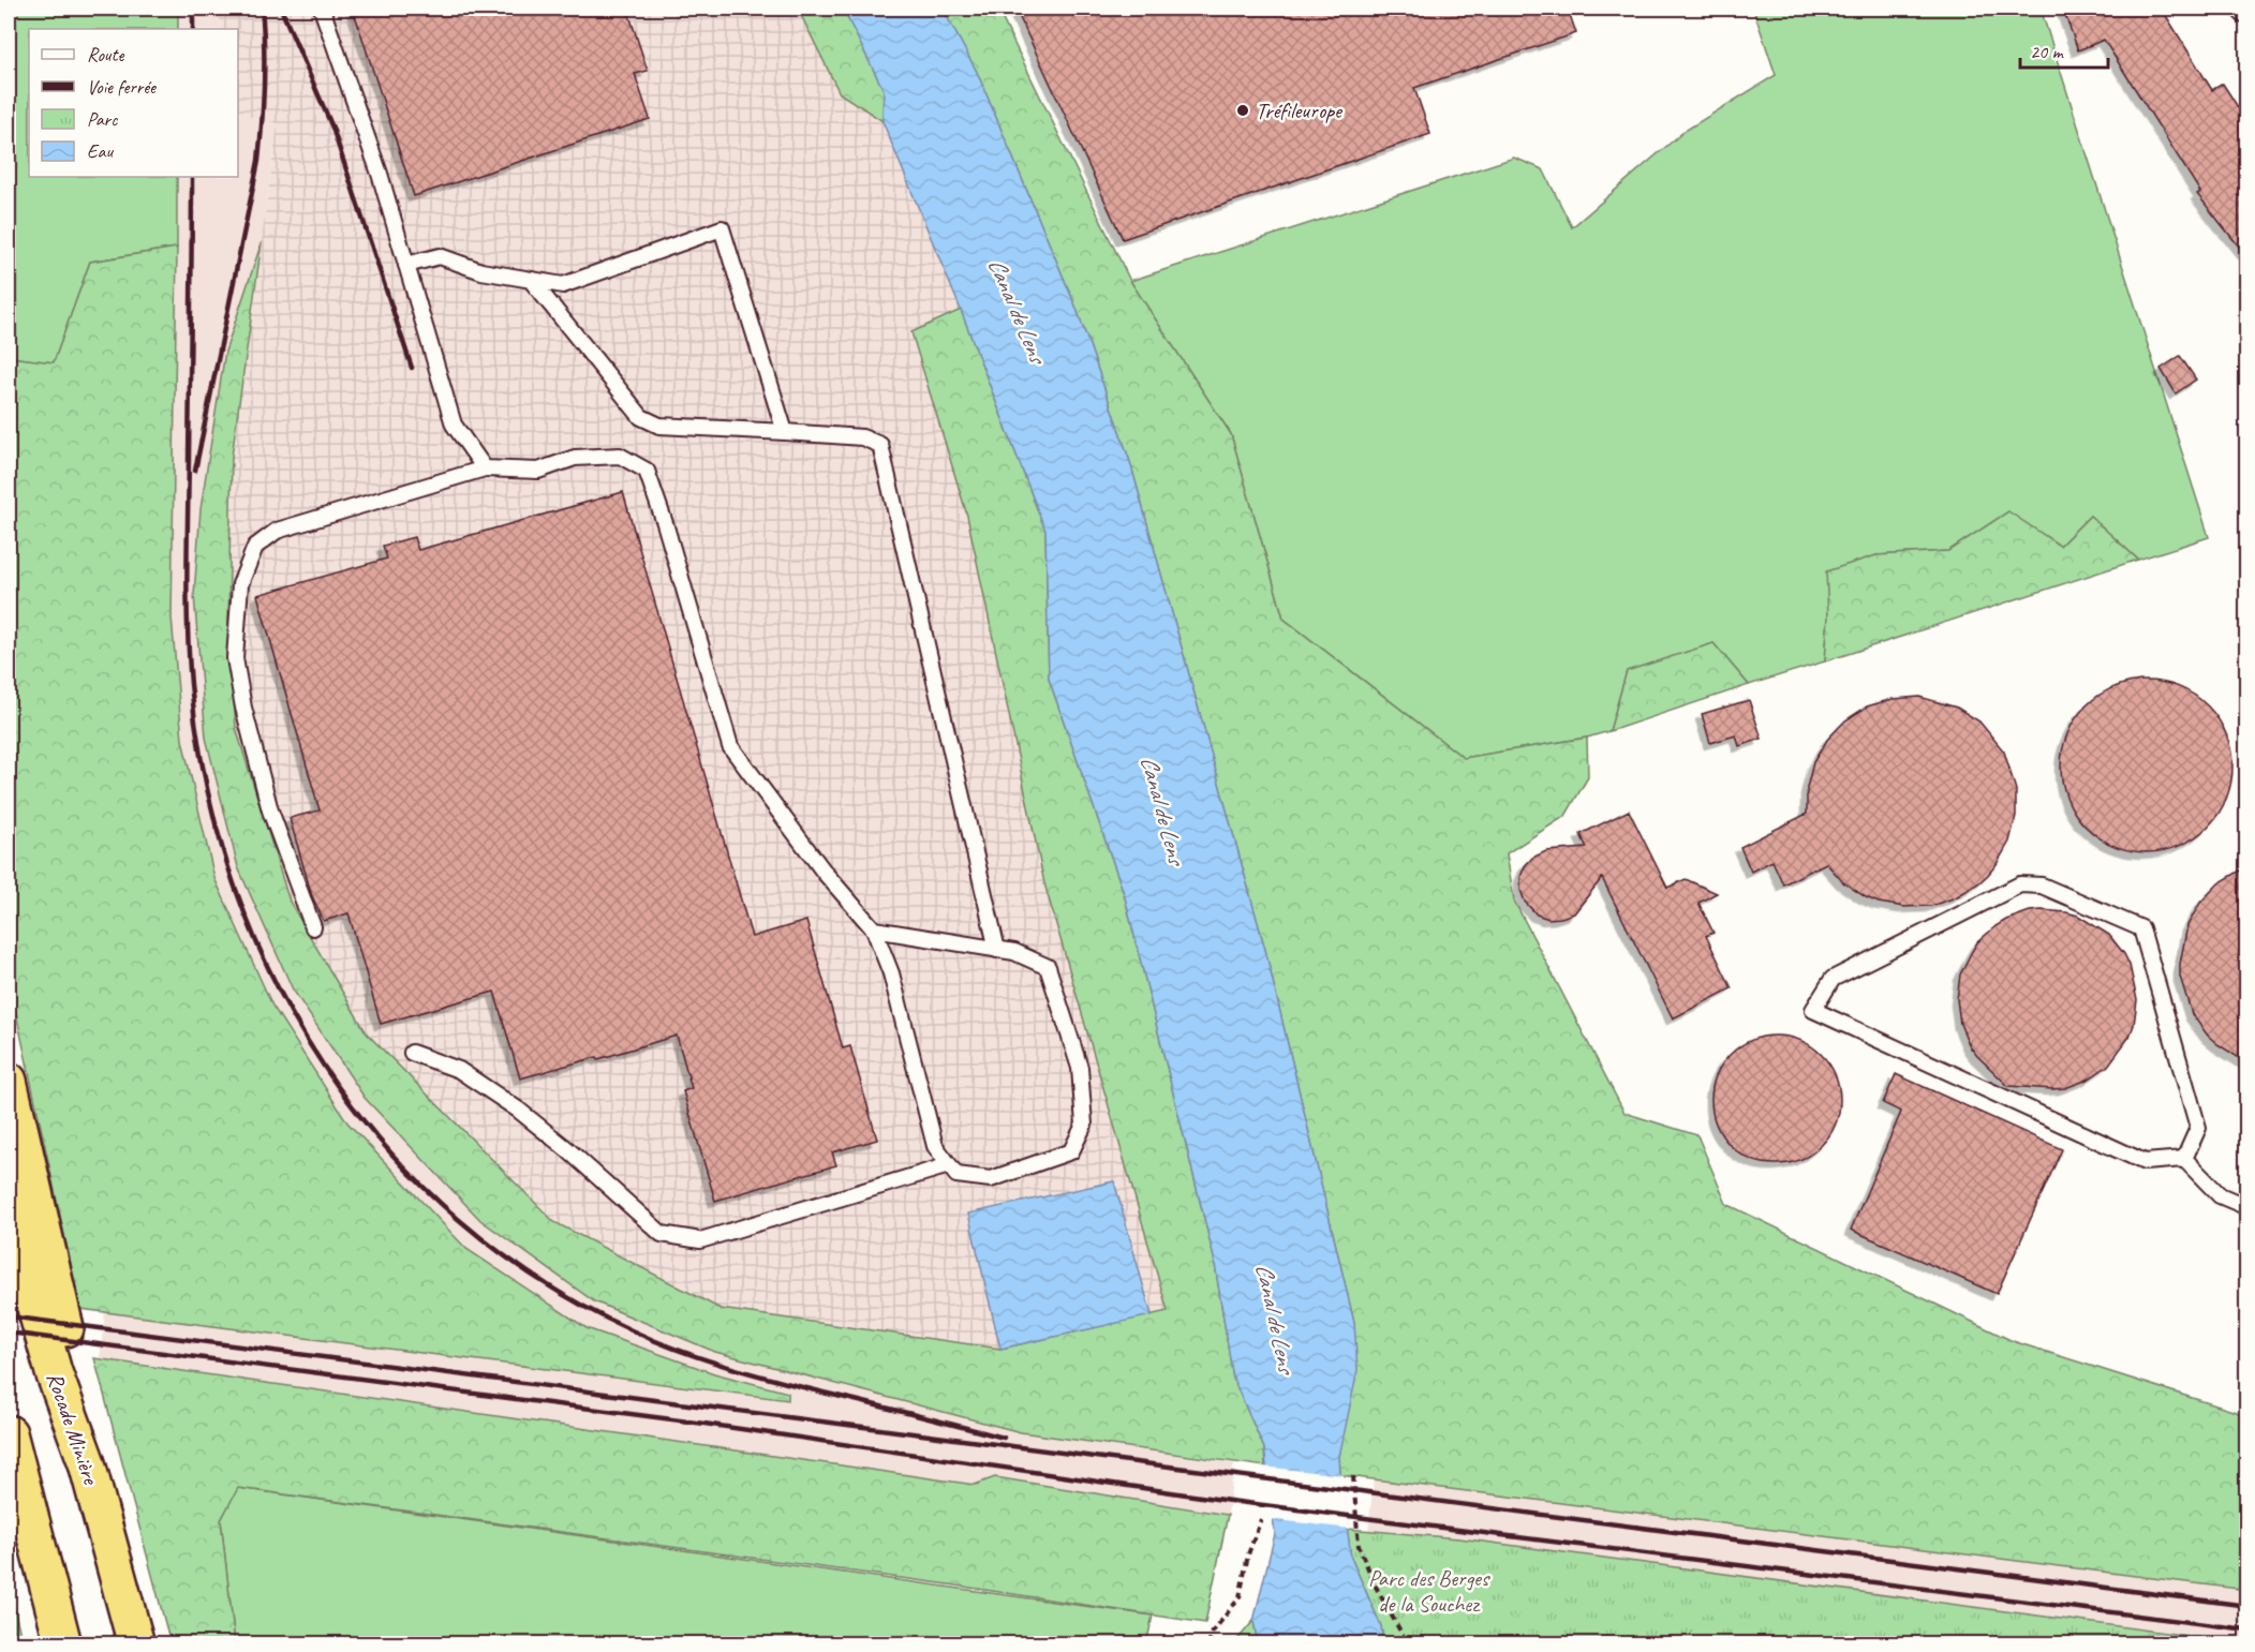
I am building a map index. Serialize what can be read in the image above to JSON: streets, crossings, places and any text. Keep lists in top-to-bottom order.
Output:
{
  "streets": {
    "highway": ["Rocade Minière"]
  },
  "water": ["Canal de Lens"],
  "parks": ["Parc des Berges de la Souchez"],
  "places": ["Tréfileurope"],
  "legend": [
    "Route",
    "Voie ferrée",
    "Parc",
    "Eau"
  ],
  "scale_bar": "20 m"
}
